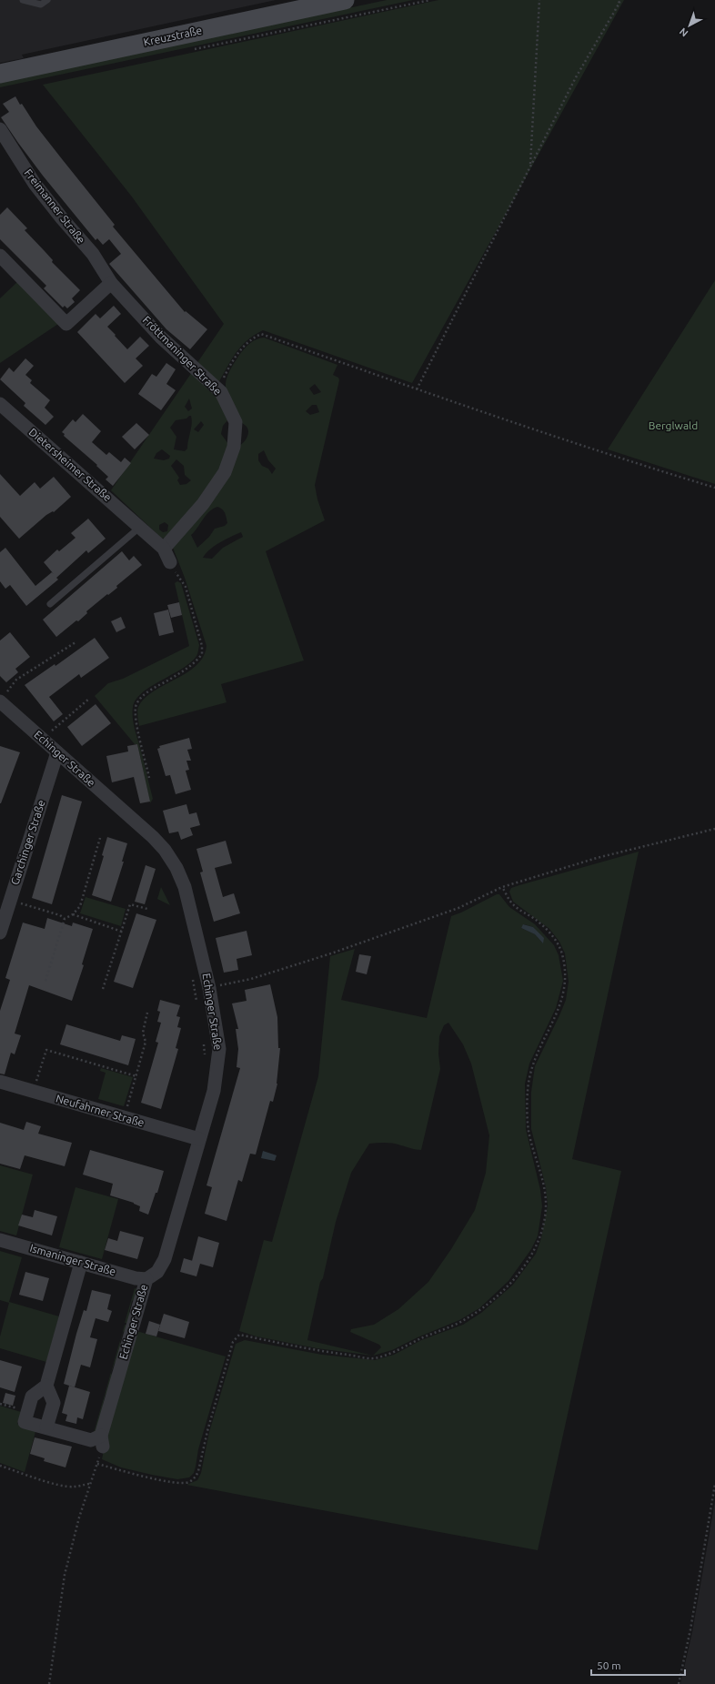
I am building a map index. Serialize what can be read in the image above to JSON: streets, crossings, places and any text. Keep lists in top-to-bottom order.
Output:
{
  "streets": {
    "main road": ["Kreuzstraße"],
    "street": [
      "Freimanner Straße",
      "Fröttmaninger Straße",
      "Dietersheimer Straße",
      "Echinger Straße",
      "Garchinger Straße",
      "Neufahrner Straße",
      "Ismaninger Straße"
    ]
  },
  "crossings": [
    ["Freimanner Straße", "Fröttmaninger Straße"],
    ["Fröttmaninger Straße", "Dietersheimer Straße"],
    ["Echinger Straße", "Garchinger Straße"],
    ["Echinger Straße", "Neufahrner Straße"],
    ["Echinger Straße", "Ismaninger Straße"]
  ],
  "parks": ["Berglwald"],
  "scale_bar": "50 m",
  "north": "bottom left"
}
